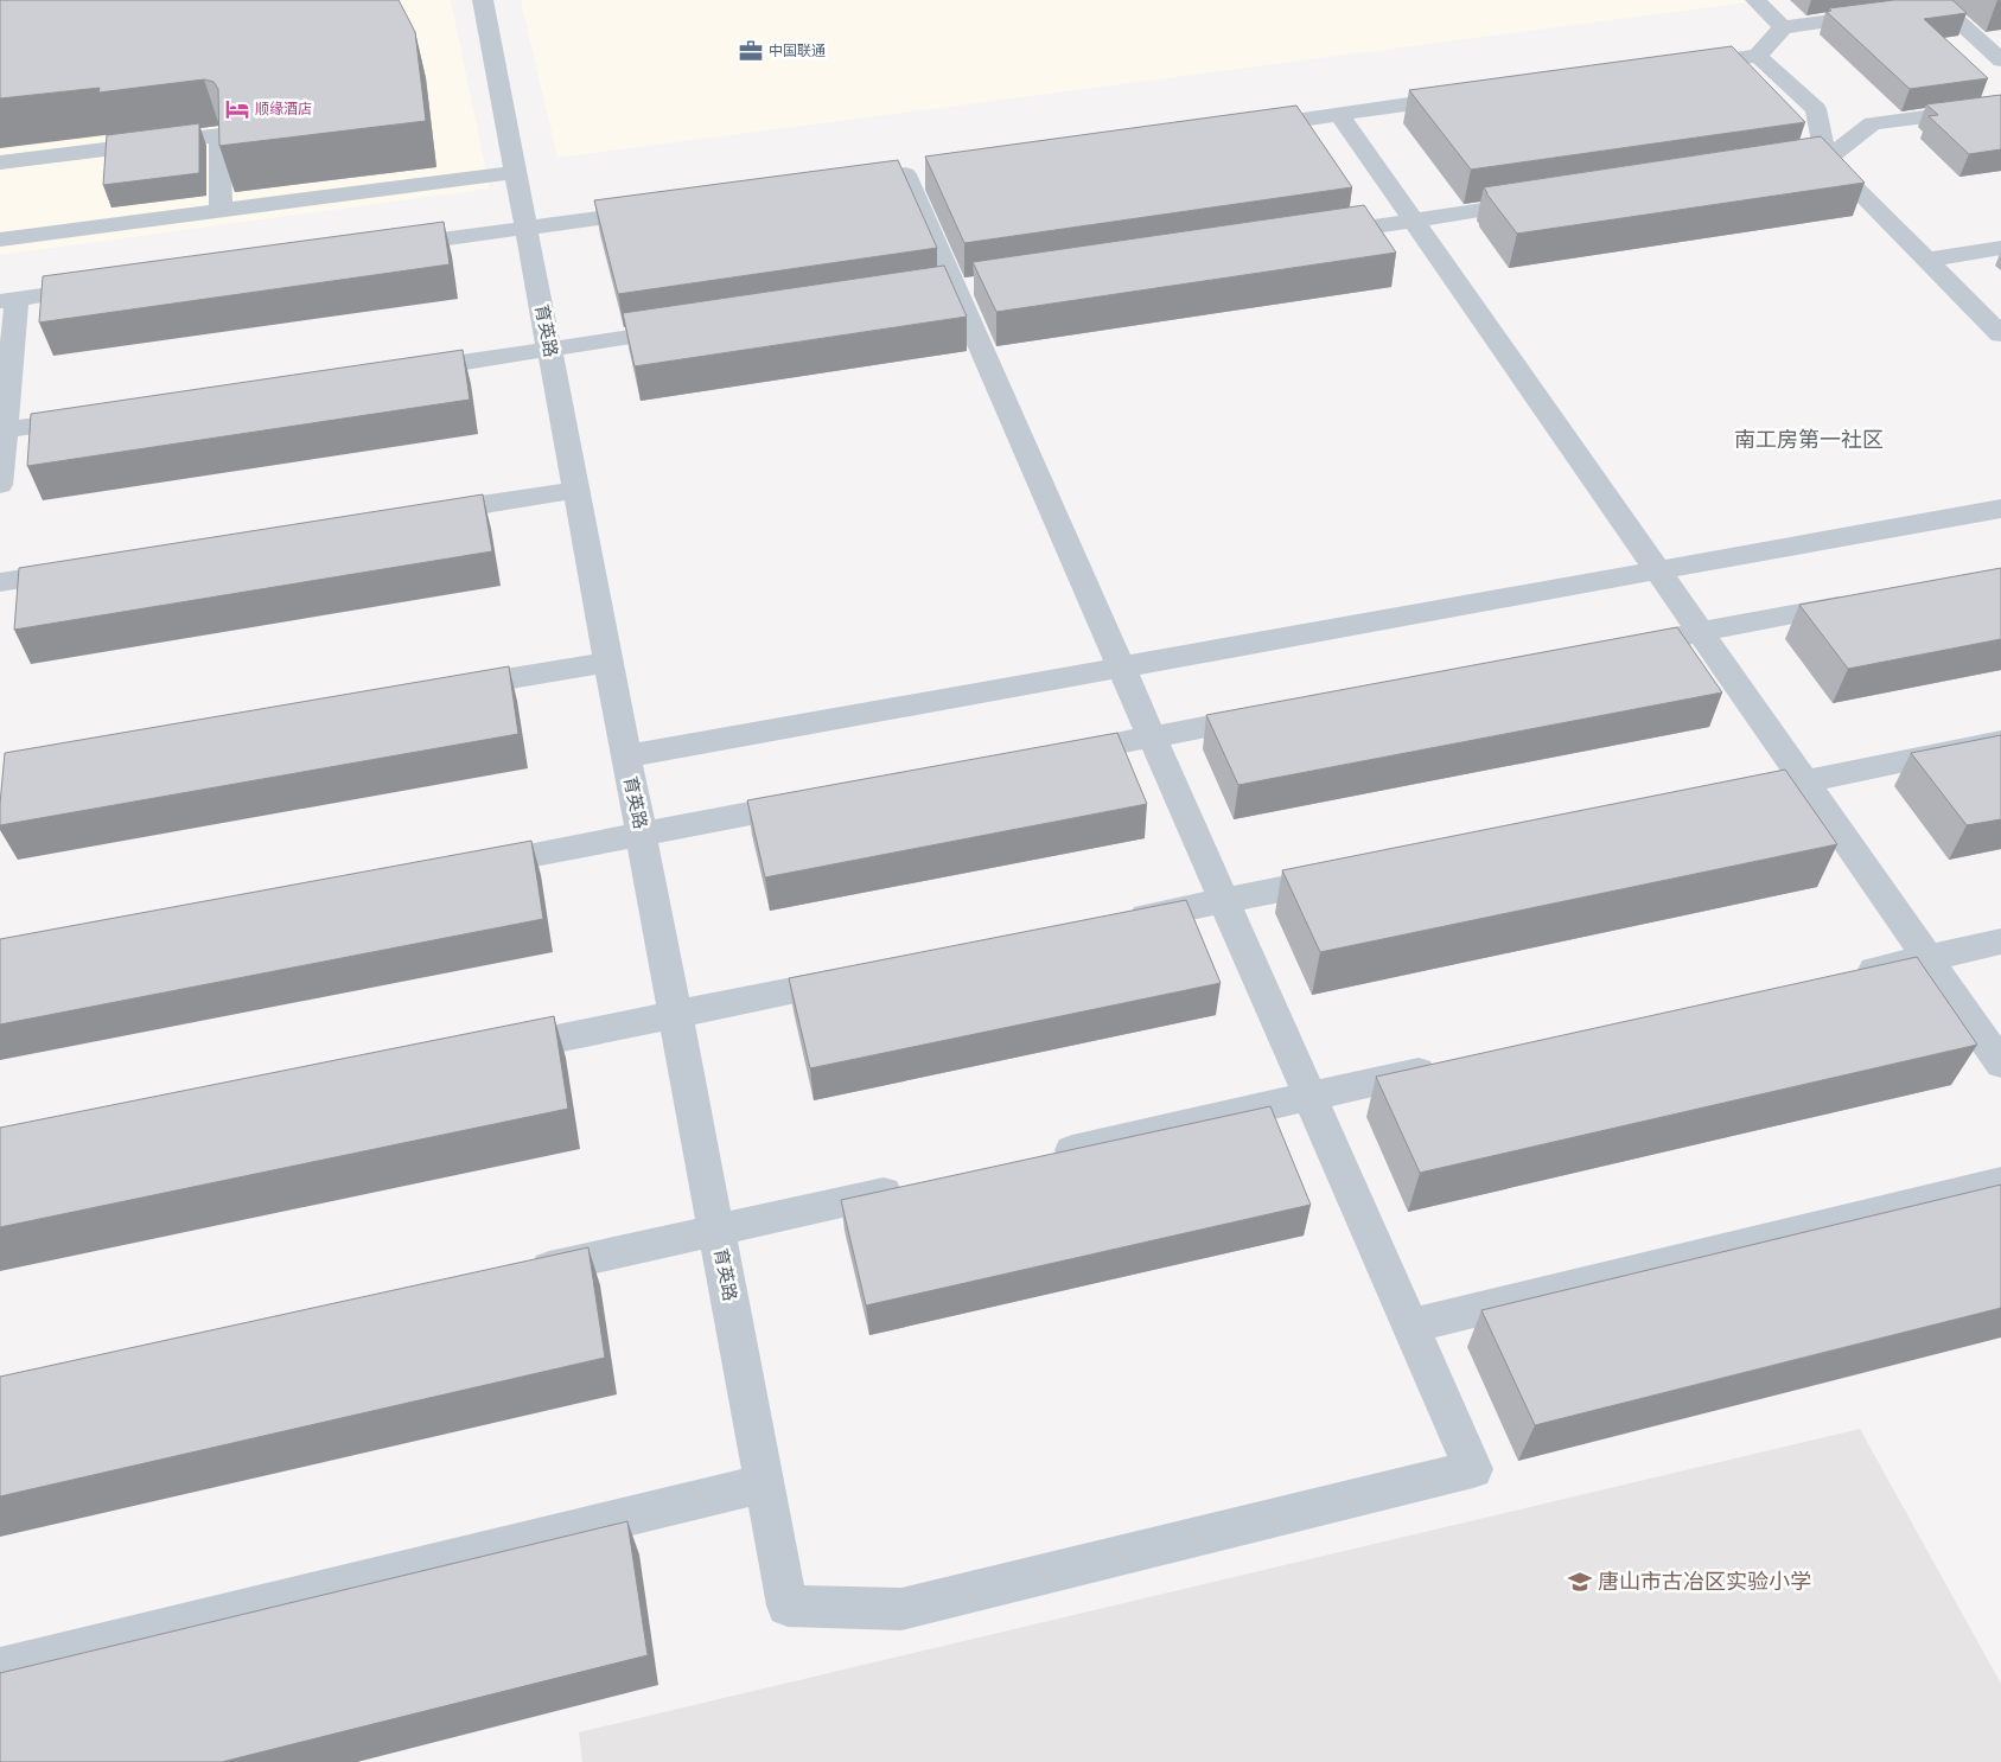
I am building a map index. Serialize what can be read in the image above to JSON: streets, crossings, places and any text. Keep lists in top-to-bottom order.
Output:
{
  "streets": {
    "street": ["育英路"]
  },
  "districts": ["南工房第一社区"],
  "places": {
    "office": ["中国联通"],
    "hotel": ["顺缘酒店"],
    "school or university": ["唐山市古冶区实验小学"]
  }
}
